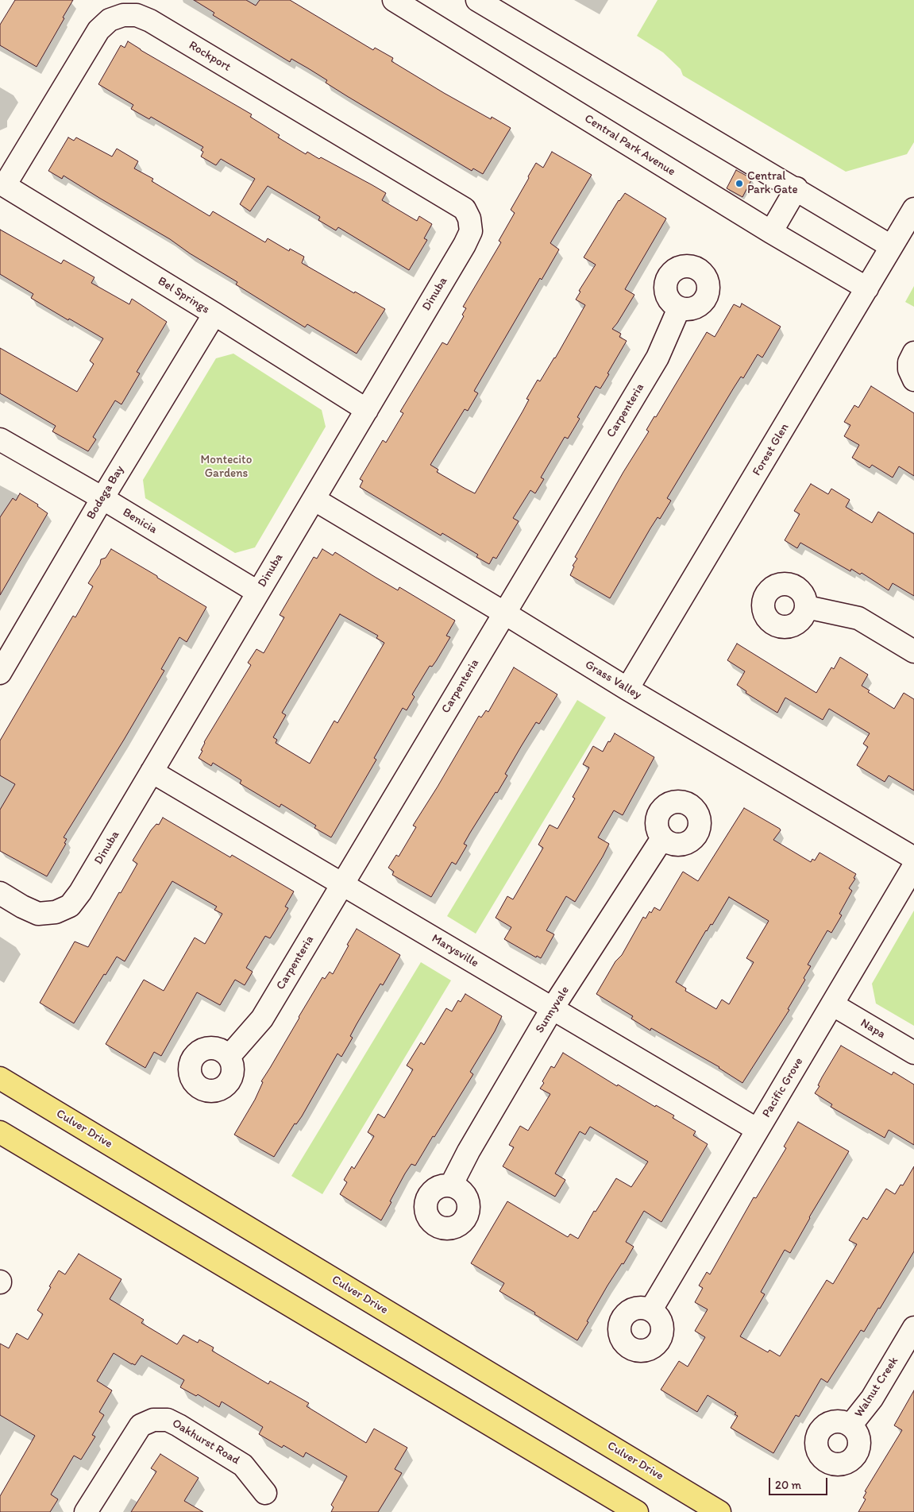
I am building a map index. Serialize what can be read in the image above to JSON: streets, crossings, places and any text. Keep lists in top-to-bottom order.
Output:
{
  "streets": {
    "main road": ["Culver Drive"],
    "street": [
      "Rockport",
      "Central Park Avenue",
      "Dinuba",
      "Bel Springs",
      "Carpenteria",
      "Forest Glen",
      "Bodega Bay",
      "Benicia",
      "Grass Valley",
      "Marysville",
      "Sunnyvale",
      "Napa",
      "Pacific Grove",
      "Walnut Creek",
      "Oakhurst Road"
    ]
  },
  "crossings": [
    ["Rockport", "Dinuba"],
    ["Rockport", "Bel Springs"],
    ["Central Park Avenue", "Forest Glen"],
    ["Dinuba", "Bel Springs"],
    ["Dinuba", "Benicia"],
    ["Dinuba", "Grass Valley"],
    ["Dinuba", "Marysville"],
    ["Bel Springs", "Bodega Bay"],
    ["Carpenteria", "Grass Valley"],
    ["Carpenteria", "Marysville"],
    ["Forest Glen", "Grass Valley"],
    ["Bodega Bay", "Benicia"],
    ["Marysville", "Sunnyvale"],
    ["Marysville", "Pacific Grove"],
    ["Napa", "Pacific Grove"]
  ],
  "parks": ["Montecito Gardens"],
  "places": ["Central Park Gate"],
  "scale_bar": "20 m"
}
